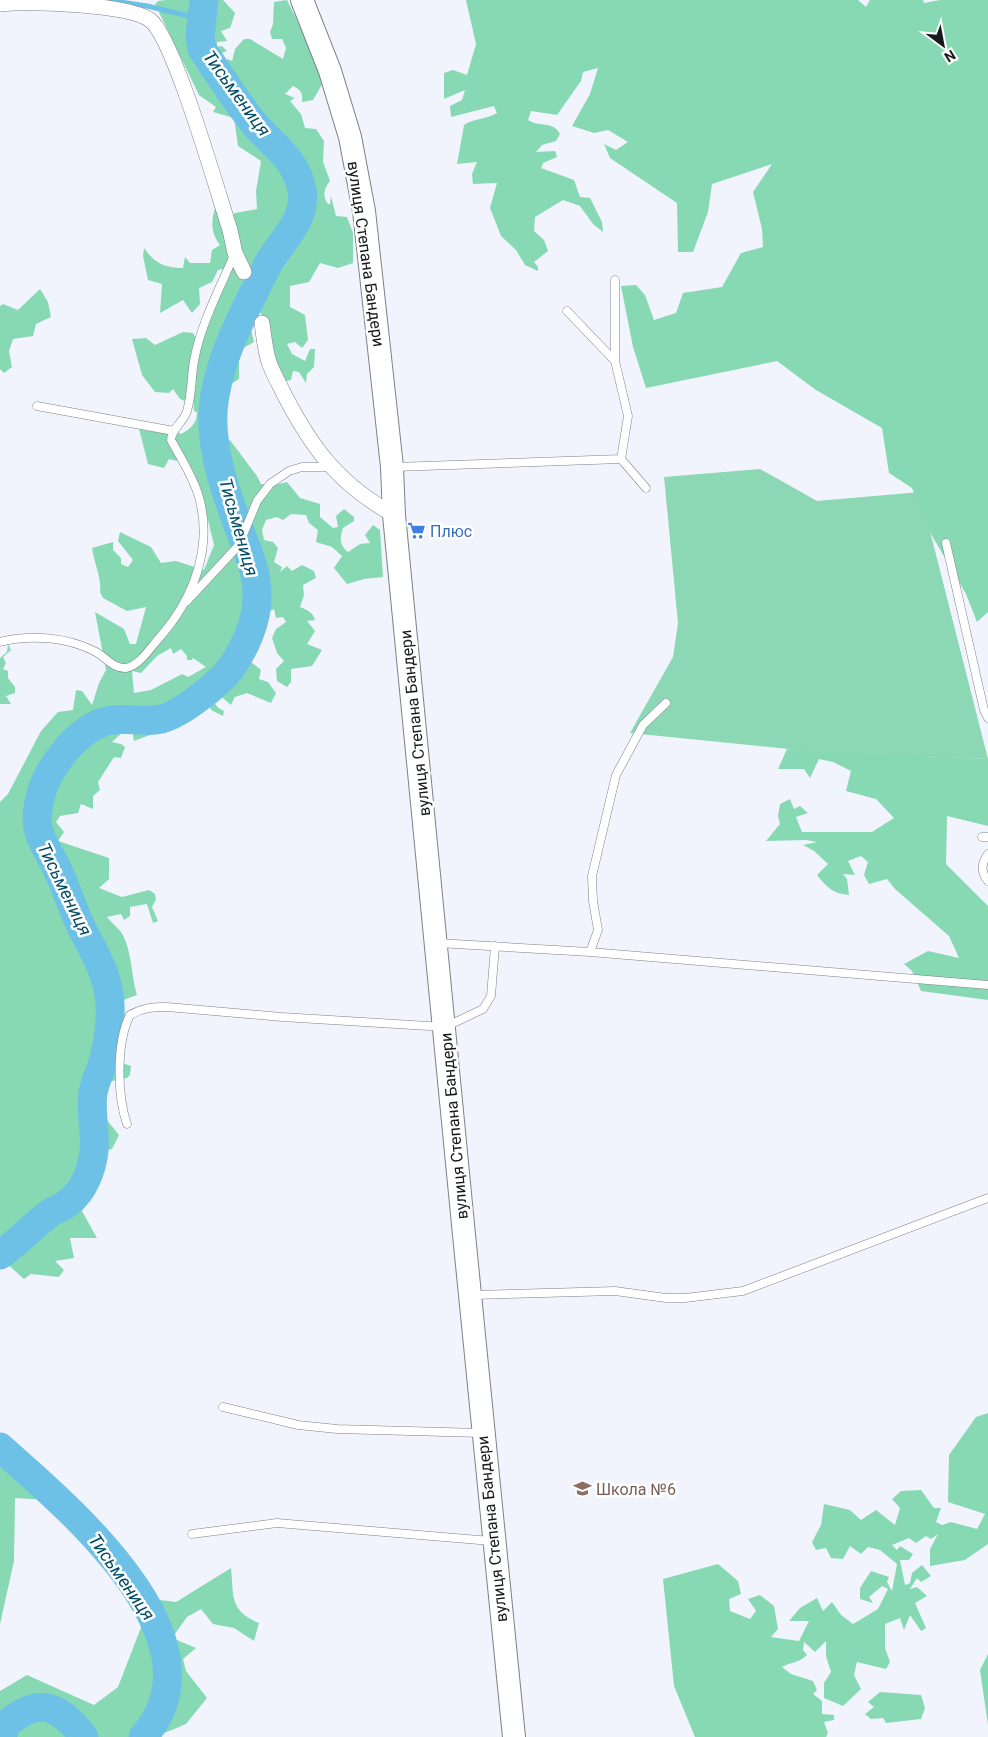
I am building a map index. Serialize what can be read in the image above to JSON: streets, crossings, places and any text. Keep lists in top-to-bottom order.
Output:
{
  "streets": {
    "main road": ["вулиця Степана Бандери"]
  },
  "water": ["Тисьмениця"],
  "places": {
    "supermarket": ["Плюс"],
    "school or university": ["Школа №6"]
  },
  "north": "bottom right"
}
